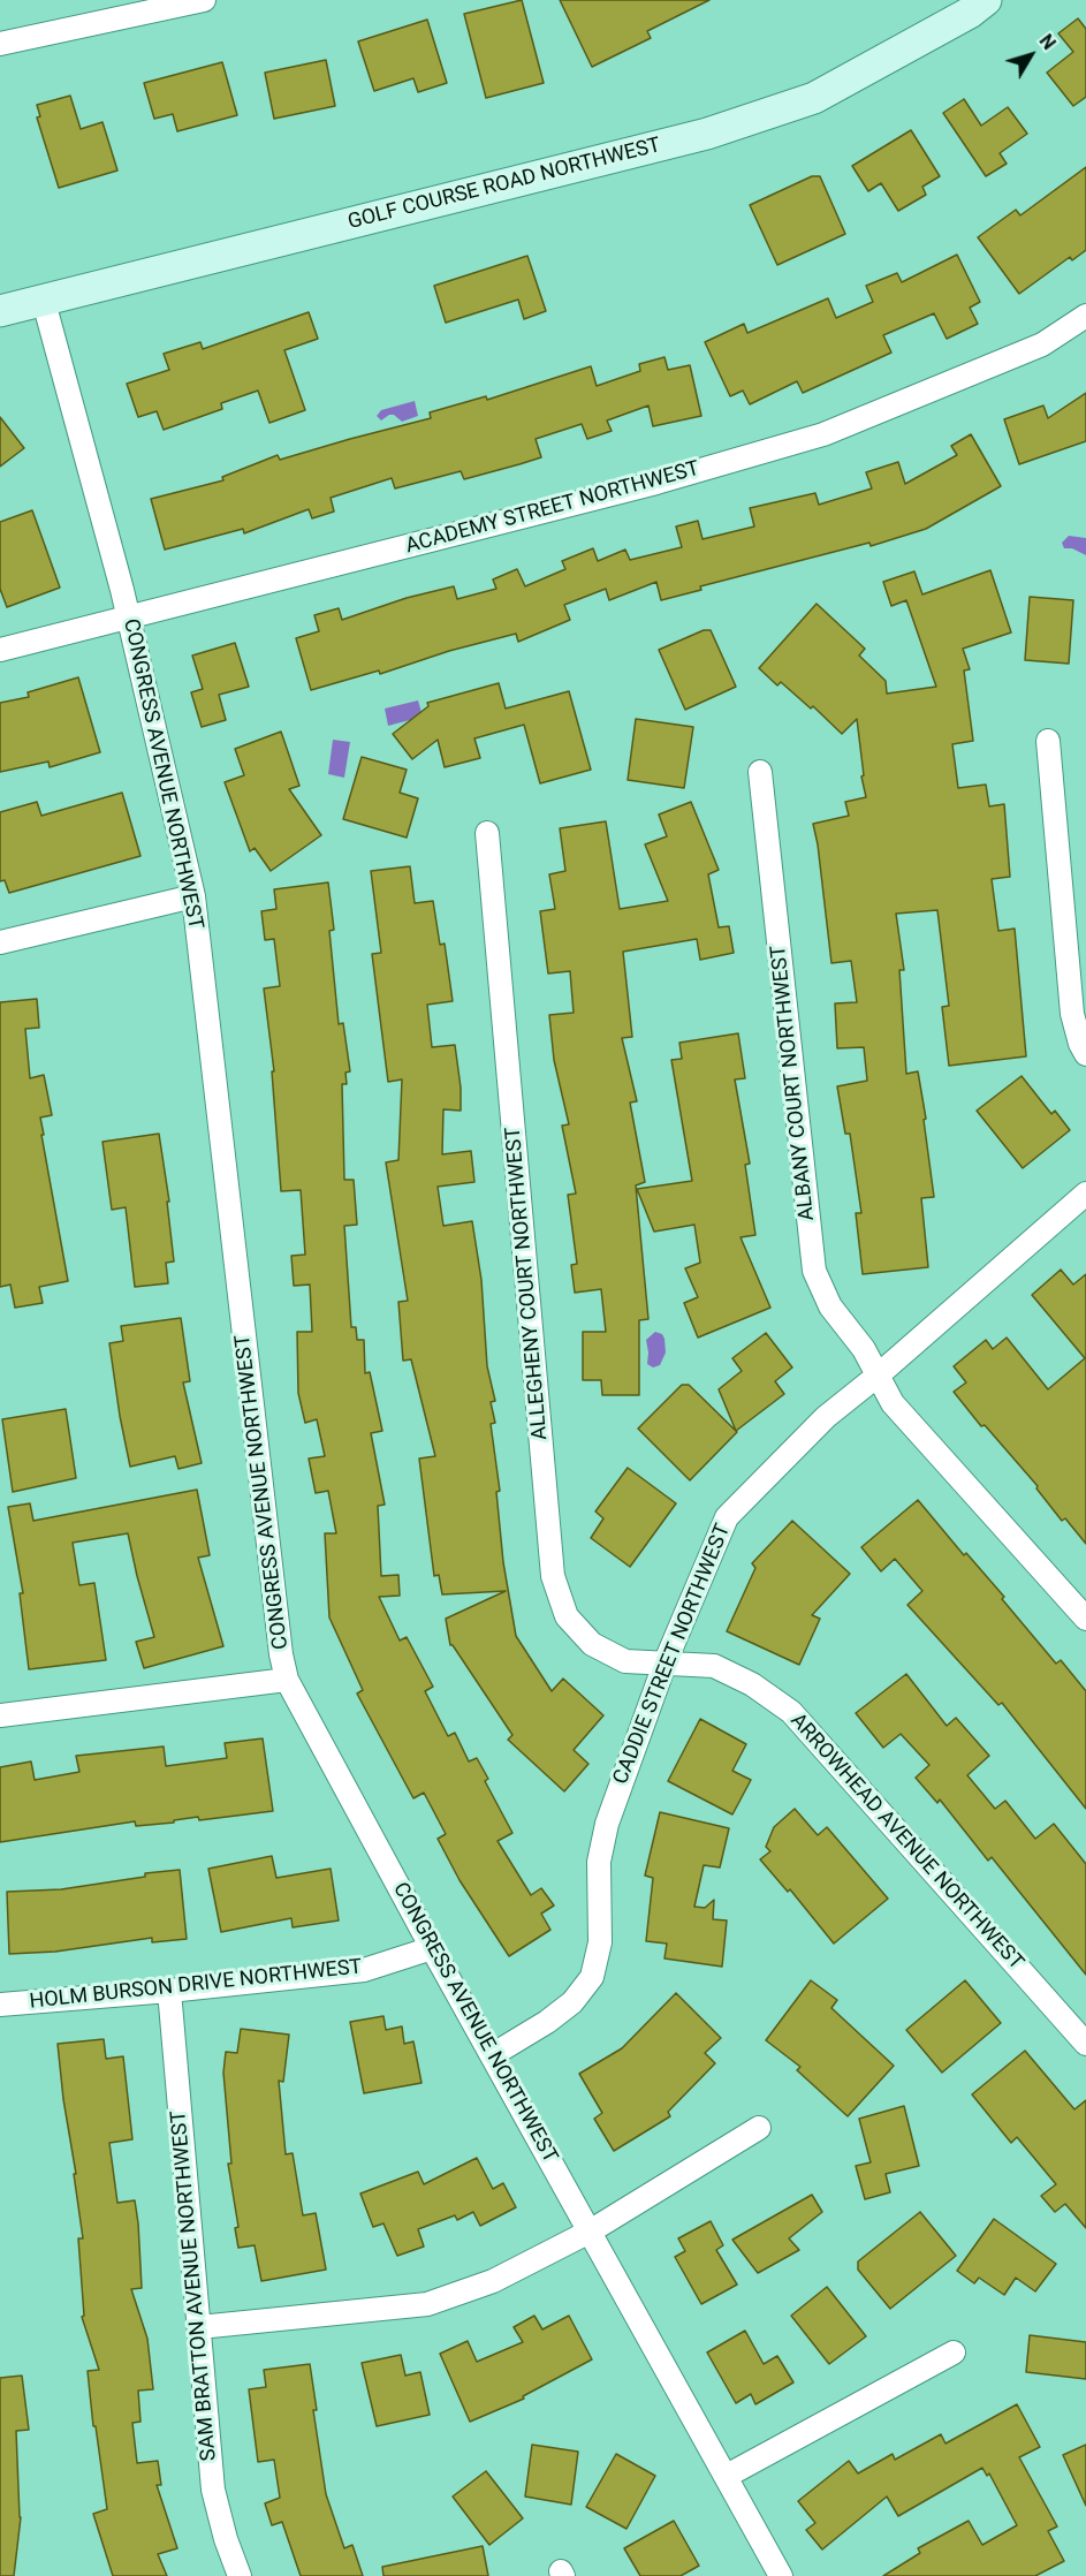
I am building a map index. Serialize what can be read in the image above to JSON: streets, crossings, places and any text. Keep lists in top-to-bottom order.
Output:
{
  "streets": {
    "main road": ["GOLF COURSE ROAD NORTHWEST"],
    "street": [
      "ACADEMY STREET NORTHWEST",
      "CONGRESS AVENUE NORTHWEST",
      "ALBANY COURT NORTHWEST",
      "ALLEGHENY COURT NORTHWEST",
      "CADDIE STREET NORTHWEST",
      "ARROWHEAD AVENUE NORTHWEST",
      "HOLM BURSON DRIVE NORTHWEST",
      "SAM BRATTON AVENUE NORTHWEST"
    ]
  },
  "crossings": [
    ["GOLF COURSE ROAD NORTHWEST", "CONGRESS AVENUE NORTHWEST"],
    ["ACADEMY STREET NORTHWEST", "CONGRESS AVENUE NORTHWEST"],
    ["CONGRESS AVENUE NORTHWEST", "CADDIE STREET NORTHWEST"],
    ["CONGRESS AVENUE NORTHWEST", "HOLM BURSON DRIVE NORTHWEST"],
    ["ALBANY COURT NORTHWEST", "CADDIE STREET NORTHWEST"],
    ["ALLEGHENY COURT NORTHWEST", "CADDIE STREET NORTHWEST"],
    ["ALLEGHENY COURT NORTHWEST", "ARROWHEAD AVENUE NORTHWEST"],
    ["CADDIE STREET NORTHWEST", "ARROWHEAD AVENUE NORTHWEST"],
    ["HOLM BURSON DRIVE NORTHWEST", "SAM BRATTON AVENUE NORTHWEST"]
  ],
  "north": "top right"
}
